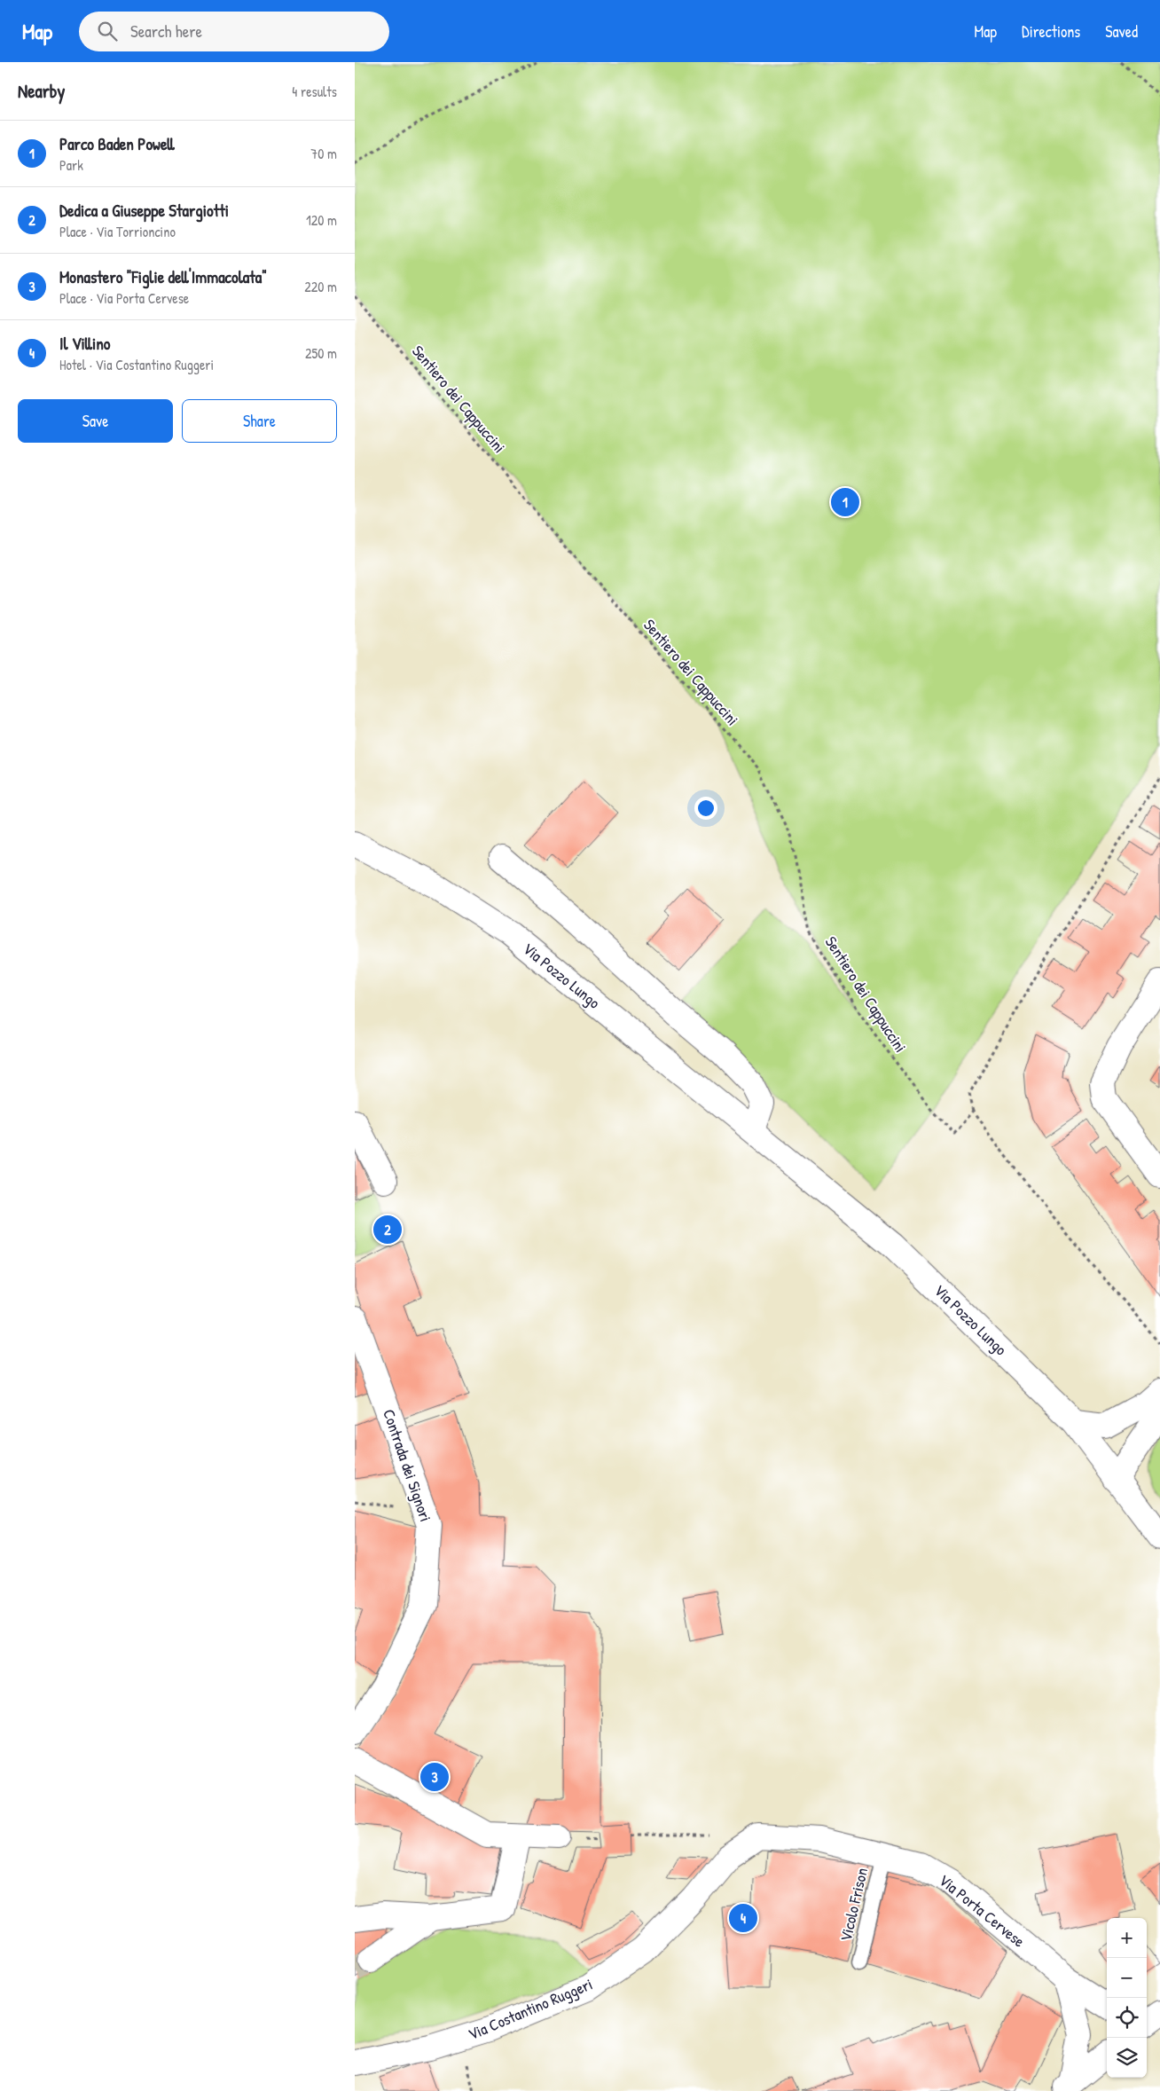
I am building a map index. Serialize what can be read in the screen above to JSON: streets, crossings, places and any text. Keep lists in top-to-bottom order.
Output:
{
  "streets": {
    "street": [
      "Via Pozzo Lungo",
      "Contrada dei Signori",
      "Via Porta Cervese",
      "Via Costantino Ruggeri"
    ],
    "lane": ["Vicolo Frison"],
    "path": ["Sentiero dei Cappuccini"]
  },
  "crossings": [
    ["Vicolo Frison", "Via Porta Cervese"],
    ["Via Porta Cervese", "Via Costantino Ruggeri"]
  ],
  "page": {
    "header": "Map",
    "search": "Search here",
    "nav": ["Map", "Directions", "Saved"],
    "heading": ["Nearby", "4 results"],
    "list": [
      {
        "mark": "1",
        "name": "Parco Baden Powell",
        "note": "Park",
        "value": "70 m"
      },
      {
        "mark": "2",
        "name": "Dedica a Giuseppe Stargiotti",
        "note": "Place · Via Torrioncino",
        "value": "120 m"
      },
      {
        "mark": "3",
        "name": "Monastero \"Figlie dell'Immacolata\"",
        "note": "Place · Via Porta Cervese",
        "value": "220 m"
      },
      {
        "mark": "4",
        "name": "Il Villino",
        "note": "Hotel · Via Costantino Ruggeri",
        "value": "250 m"
      }
    ],
    "buttons": ["Save", "Share"],
    "pins": [
      "1",
      "2",
      "3",
      "4"
    ],
    "map_buttons": ["+", "−"]
  }
}
